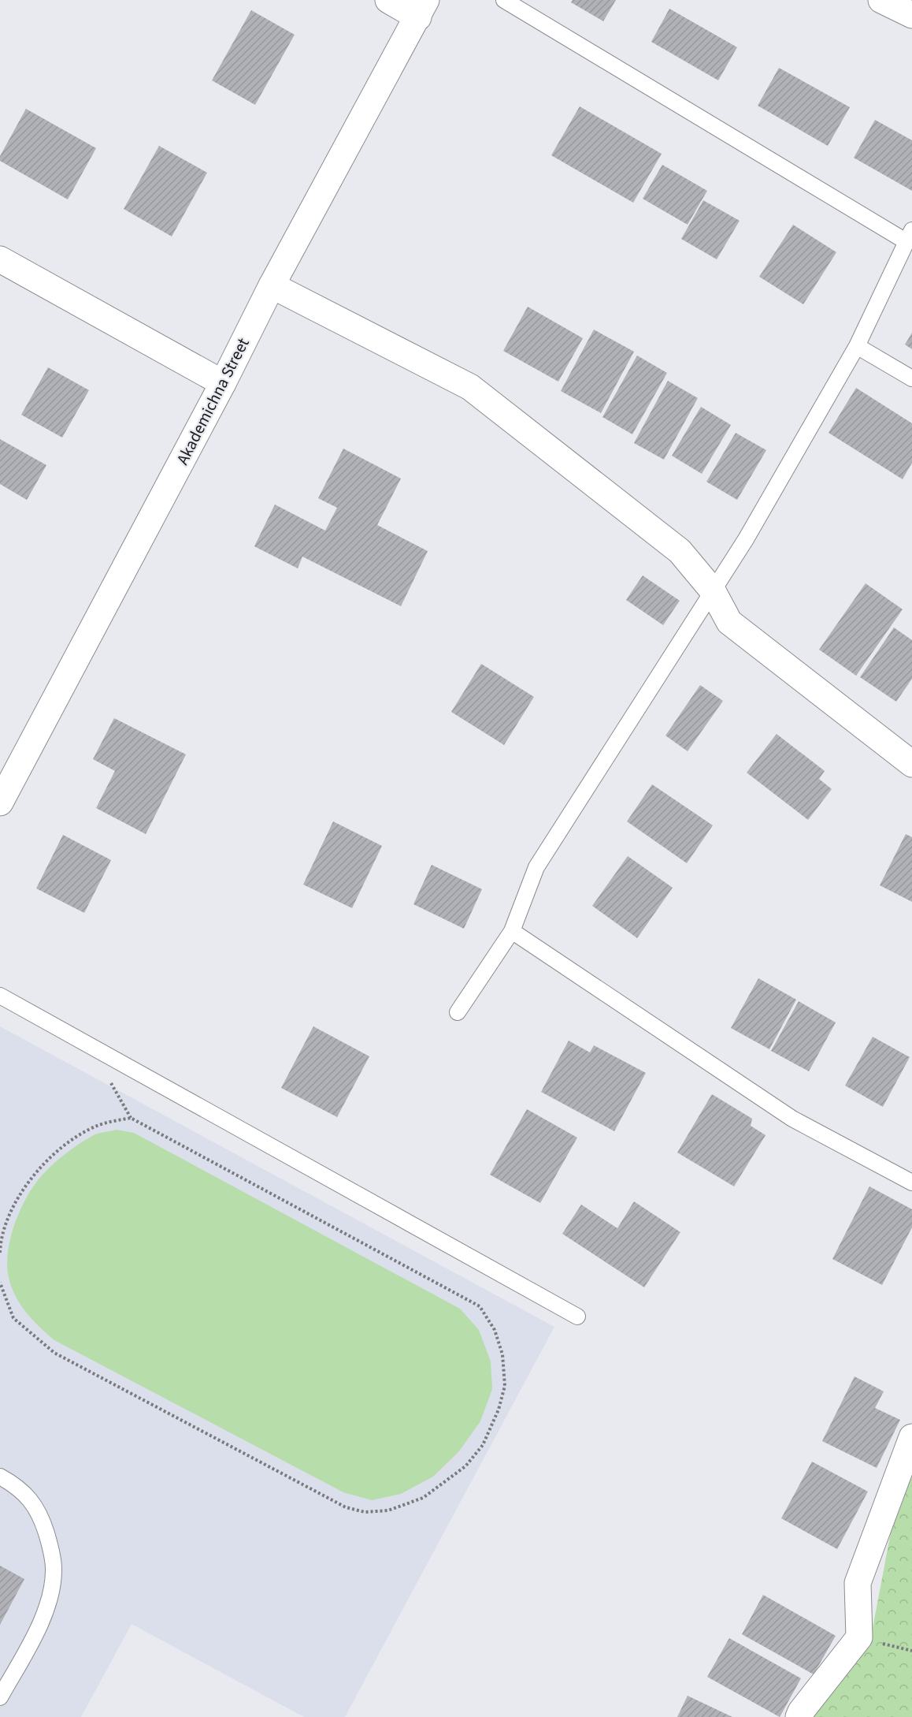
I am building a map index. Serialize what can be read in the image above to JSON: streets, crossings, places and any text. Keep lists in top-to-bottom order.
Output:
{
  "streets": {
    "street": ["Akademichna Street"]
  }
}
